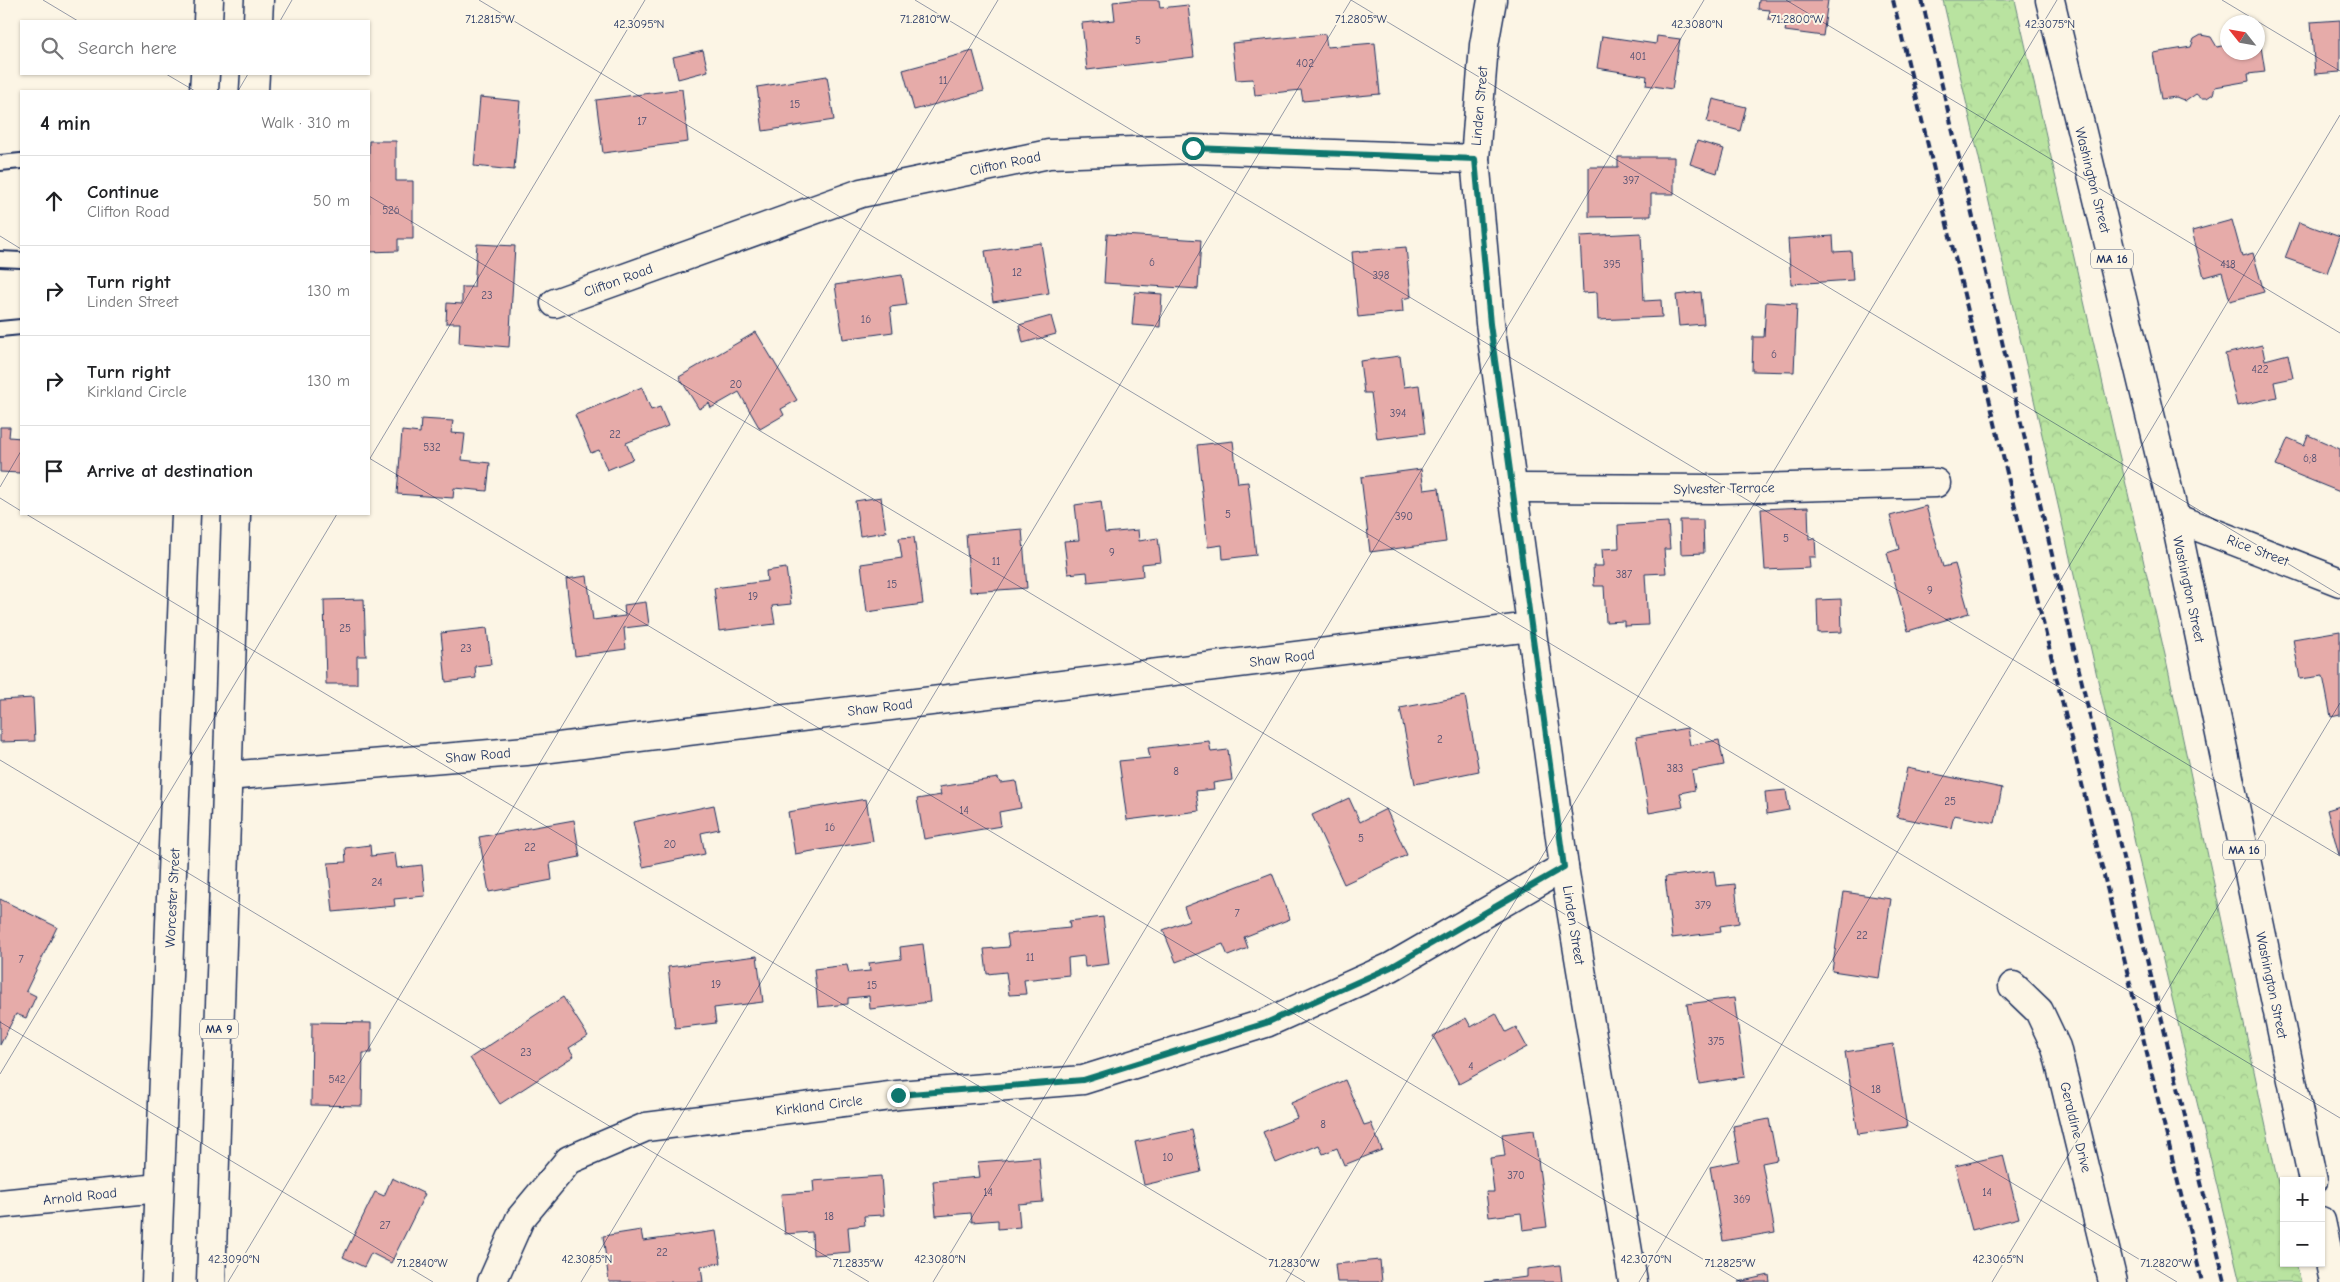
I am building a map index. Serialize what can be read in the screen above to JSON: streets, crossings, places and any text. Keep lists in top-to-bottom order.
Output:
{
  "streets": {
    "main road": [
      "Linden Street",
      "Clifton Road",
      "Washington Street",
      "MA 16",
      "Sylvester Terrace",
      "Rice Street",
      "Shaw Road",
      "Worcester Street",
      "MA 9",
      "Kirkland Circle",
      "Geraldine Drive",
      "Arnold Road"
    ]
  },
  "crossings": [
    ["Linden Street", "Clifton Road"],
    ["Linden Street", "Sylvester Terrace"],
    ["Linden Street", "Shaw Road"],
    ["Linden Street", "Kirkland Circle"],
    ["Washington Street", "Rice Street"],
    ["Shaw Road", "MA 9"],
    ["Worcester Street", "Arnold Road"]
  ],
  "house_numbers": [
    "5",
    "401",
    "402",
    "11",
    "15",
    "17",
    "397",
    "526",
    "6",
    "395",
    "418",
    "12",
    "398",
    "23",
    "16",
    "6",
    "422",
    "20",
    "394",
    "22",
    "532",
    "6;8",
    "5",
    "390",
    "5",
    "9",
    "11",
    "387",
    "15",
    "9",
    "19",
    "25",
    "23",
    "2",
    "383",
    "8",
    "25",
    "14",
    "16",
    "5",
    "20",
    "22",
    "24",
    "379",
    "7",
    "22",
    "11",
    "7",
    "19",
    "15",
    "375",
    "23",
    "4",
    "542",
    "18",
    "8",
    "10",
    "370",
    "14",
    "14",
    "369",
    "18",
    "27",
    "22"
  ],
  "north": "top left",
  "page": {
    "search": "Search here",
    "heading": ["4 min", "Walk · 310 m"],
    "list": [
      ["Continue", "Clifton Road", "50 m"],
      ["Turn right", "Linden Street", "130 m"],
      ["Turn right", "Kirkland Circle", "130 m"],
      "Arrive at destination"
    ],
    "map_buttons": ["+", "−"]
  },
  "coordinates": [
    "71.2810°W",
    "71.2815°W",
    "71.2805°W",
    "71.2800°W",
    "42.3095°N",
    "42.3080°N",
    "42.3075°N",
    "42.3090°N",
    "42.3085°N",
    "42.3070°N",
    "42.3065°N",
    "71.2840°W",
    "71.2835°W",
    "71.2830°W",
    "71.2825°W",
    "71.2820°W"
  ]
}
